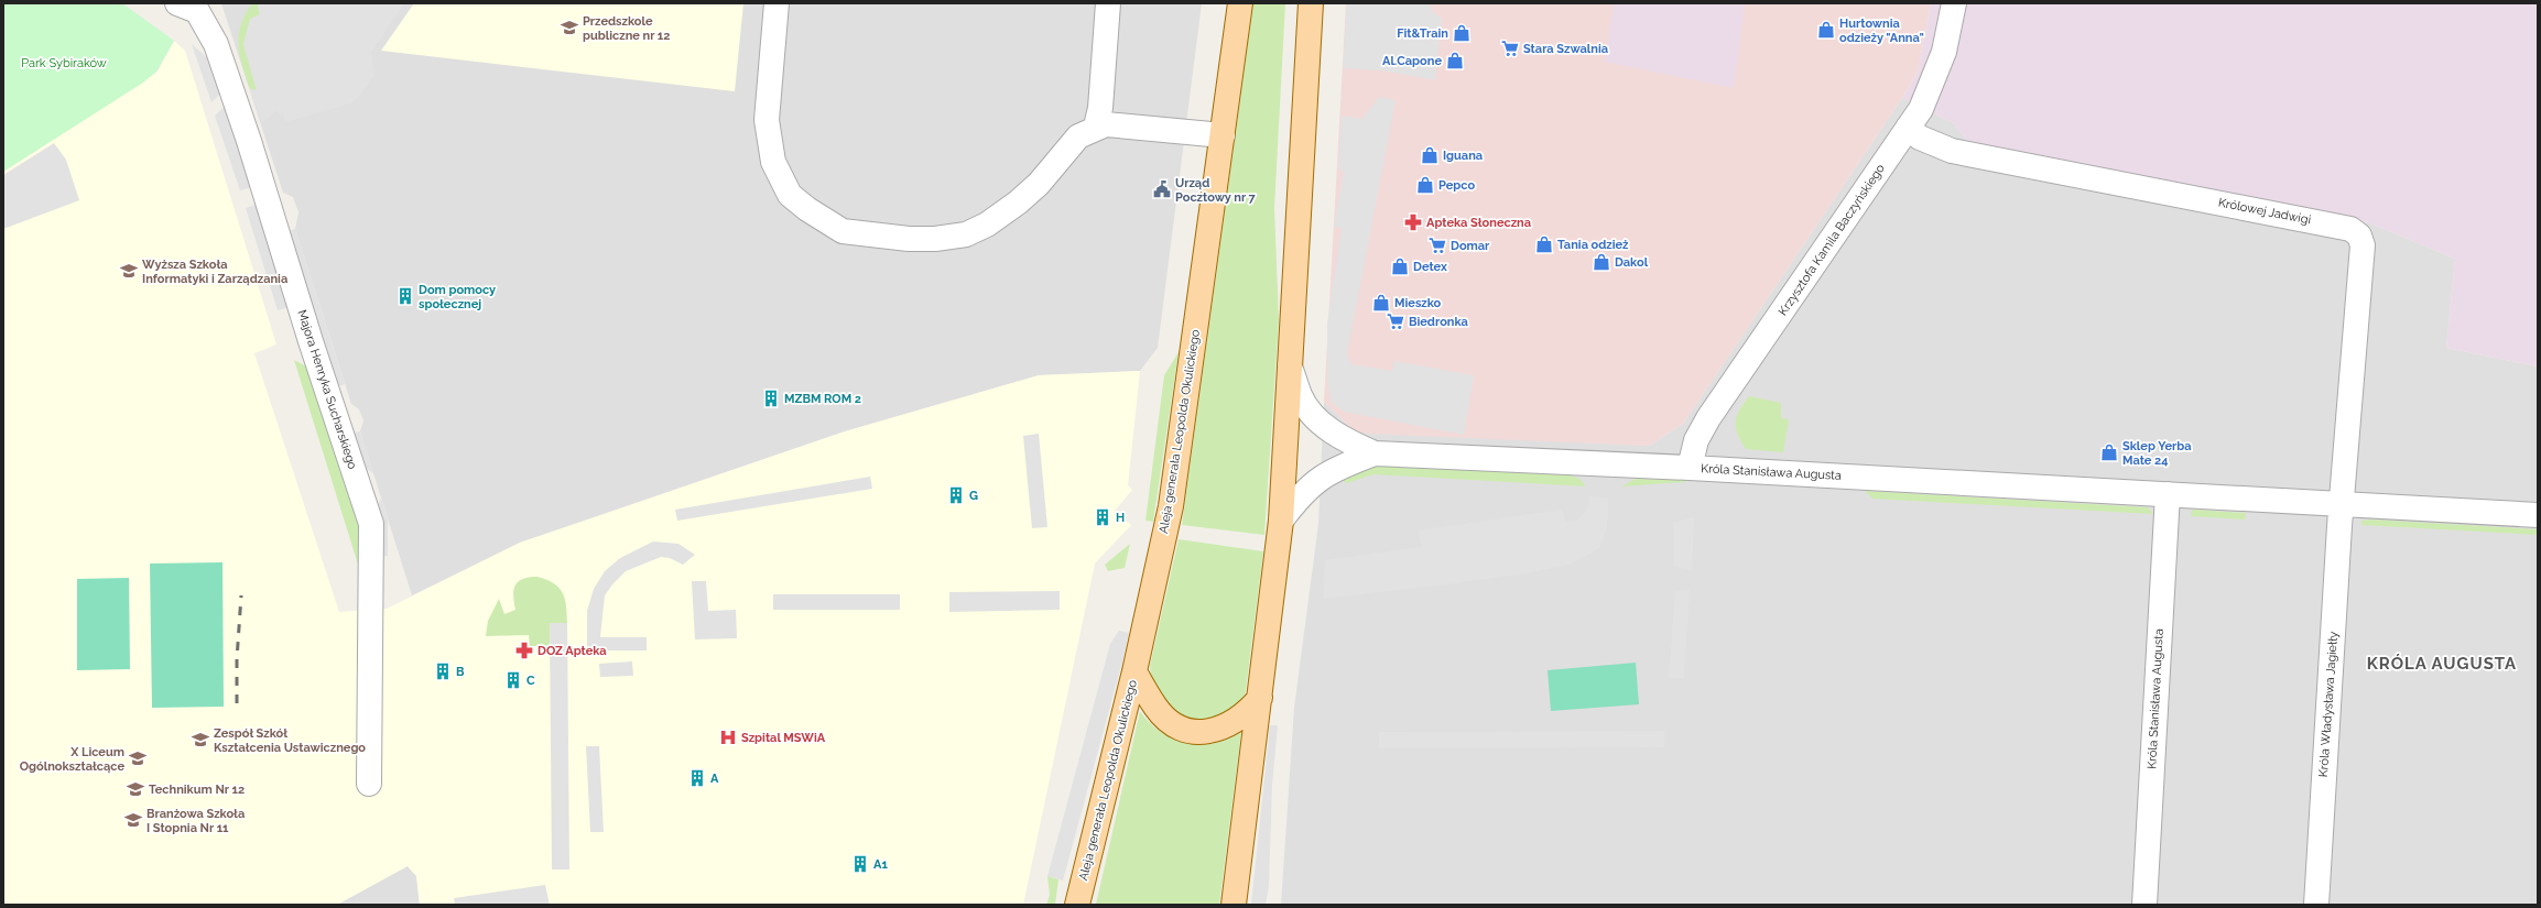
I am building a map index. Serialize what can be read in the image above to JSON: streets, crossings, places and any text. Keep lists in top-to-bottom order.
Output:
{
  "streets": {
    "main road": ["Aleja generała Leopolda Okulickiego"],
    "street": [
      "Królowej Jadwigi",
      "Krzysztofa Kamila Baczyńskiego",
      "Majora Henryka Sucharskiego",
      "Króla Stanisława Augusta",
      "Króla Władysława Jagiełły"
    ]
  },
  "crossings": [
    ["Królowej Jadwigi", "Krzysztofa Kamila Baczyńskiego"],
    ["Królowej Jadwigi", "Króla Stanisława Augusta"],
    ["Królowej Jadwigi", "Króla Władysława Jagiełły"],
    ["Krzysztofa Kamila Baczyńskiego", "Króla Stanisława Augusta"],
    ["Króla Stanisława Augusta", "Króla Władysława Jagiełły"]
  ],
  "districts": ["KRÓLA AUGUSTA"],
  "parks": ["Park Sybiraków"],
  "places": {
    "school or university": [
      "Przedszkole publiczne nr 12",
      "Wyższa Szkoła Informatyki i Zarządzania",
      "Zespół Szkół Kształcenia Ustawicznego",
      "X Liceum Ogólnokształcące",
      "Technikum Nr 12",
      "Branżowa Szkoła I Stopnia Nr 11"
    ],
    "shop": [
      "Hurtownia odzieży \"Anna\"",
      "Fit&Train",
      "Al.Capone",
      "Iguana",
      "Pepco",
      "Tania odzież",
      "Dakol",
      "Detex",
      "Mieszko",
      "Sklep Yerba Mate 24"
    ],
    "supermarket": ["Stara Szwalnia", "Domar", "Biedronka"],
    "public building": ["Urząd Pocztowy nr 7"],
    "pharmacy": ["Apteka Słoneczna", "DOZ Apteka"],
    "building": [
      "Dom pomocy społecznej",
      "MZBM ROM 2",
      "G",
      "H",
      "B",
      "C",
      "A",
      "A1"
    ],
    "hospital": ["Szpital MSWiA"]
  }
}
